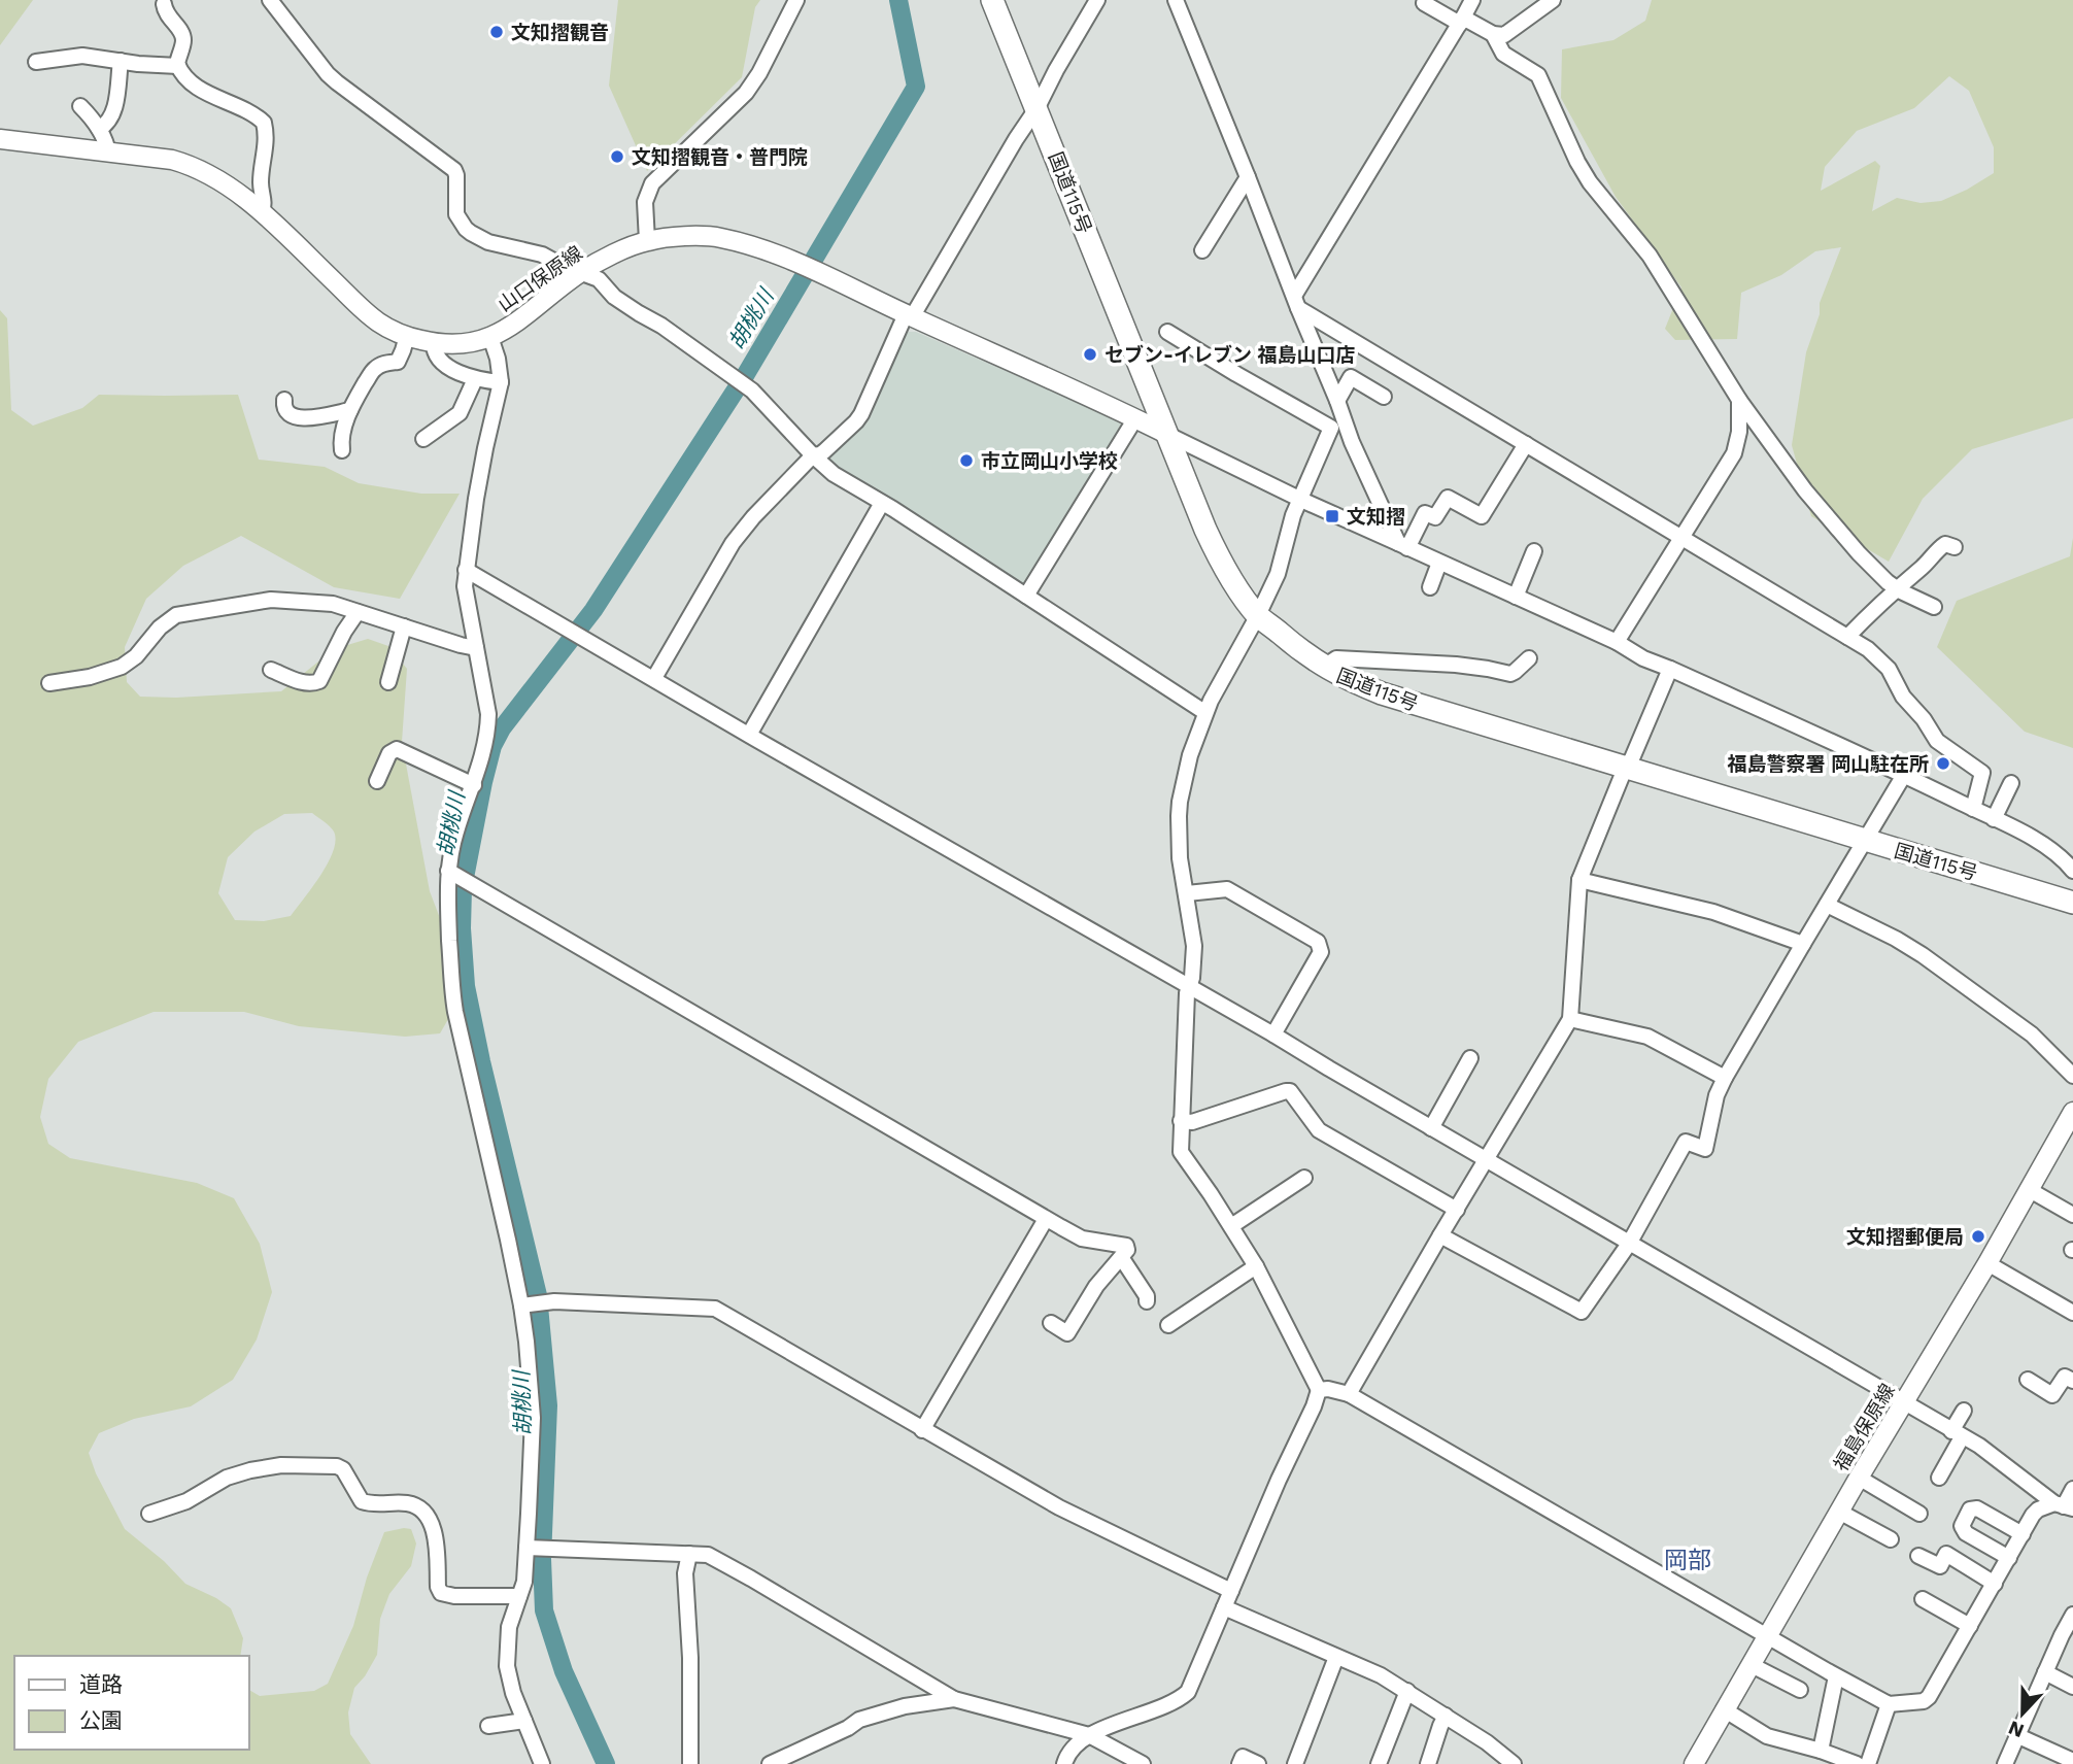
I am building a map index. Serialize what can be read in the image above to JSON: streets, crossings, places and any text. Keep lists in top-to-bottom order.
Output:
{
  "streets": {
    "highway": ["国道115号"],
    "main road": ["山口保原線", "福島保原線"]
  },
  "crossings": [
    ["国道115号", "山口保原線"]
  ],
  "districts": ["岡部"],
  "water": ["胡桃川"],
  "places": {
    "other": [
      "文知摺観音",
      "文知摺観音・普門院",
      "セブン-イレブン 福島山口店",
      "市立岡山小学校",
      "福島警察署 岡山駐在所",
      "文知摺郵便局"
    ],
    "transit": ["文知摺"]
  },
  "legend": ["道路", "公園"],
  "north": "bottom"
}
